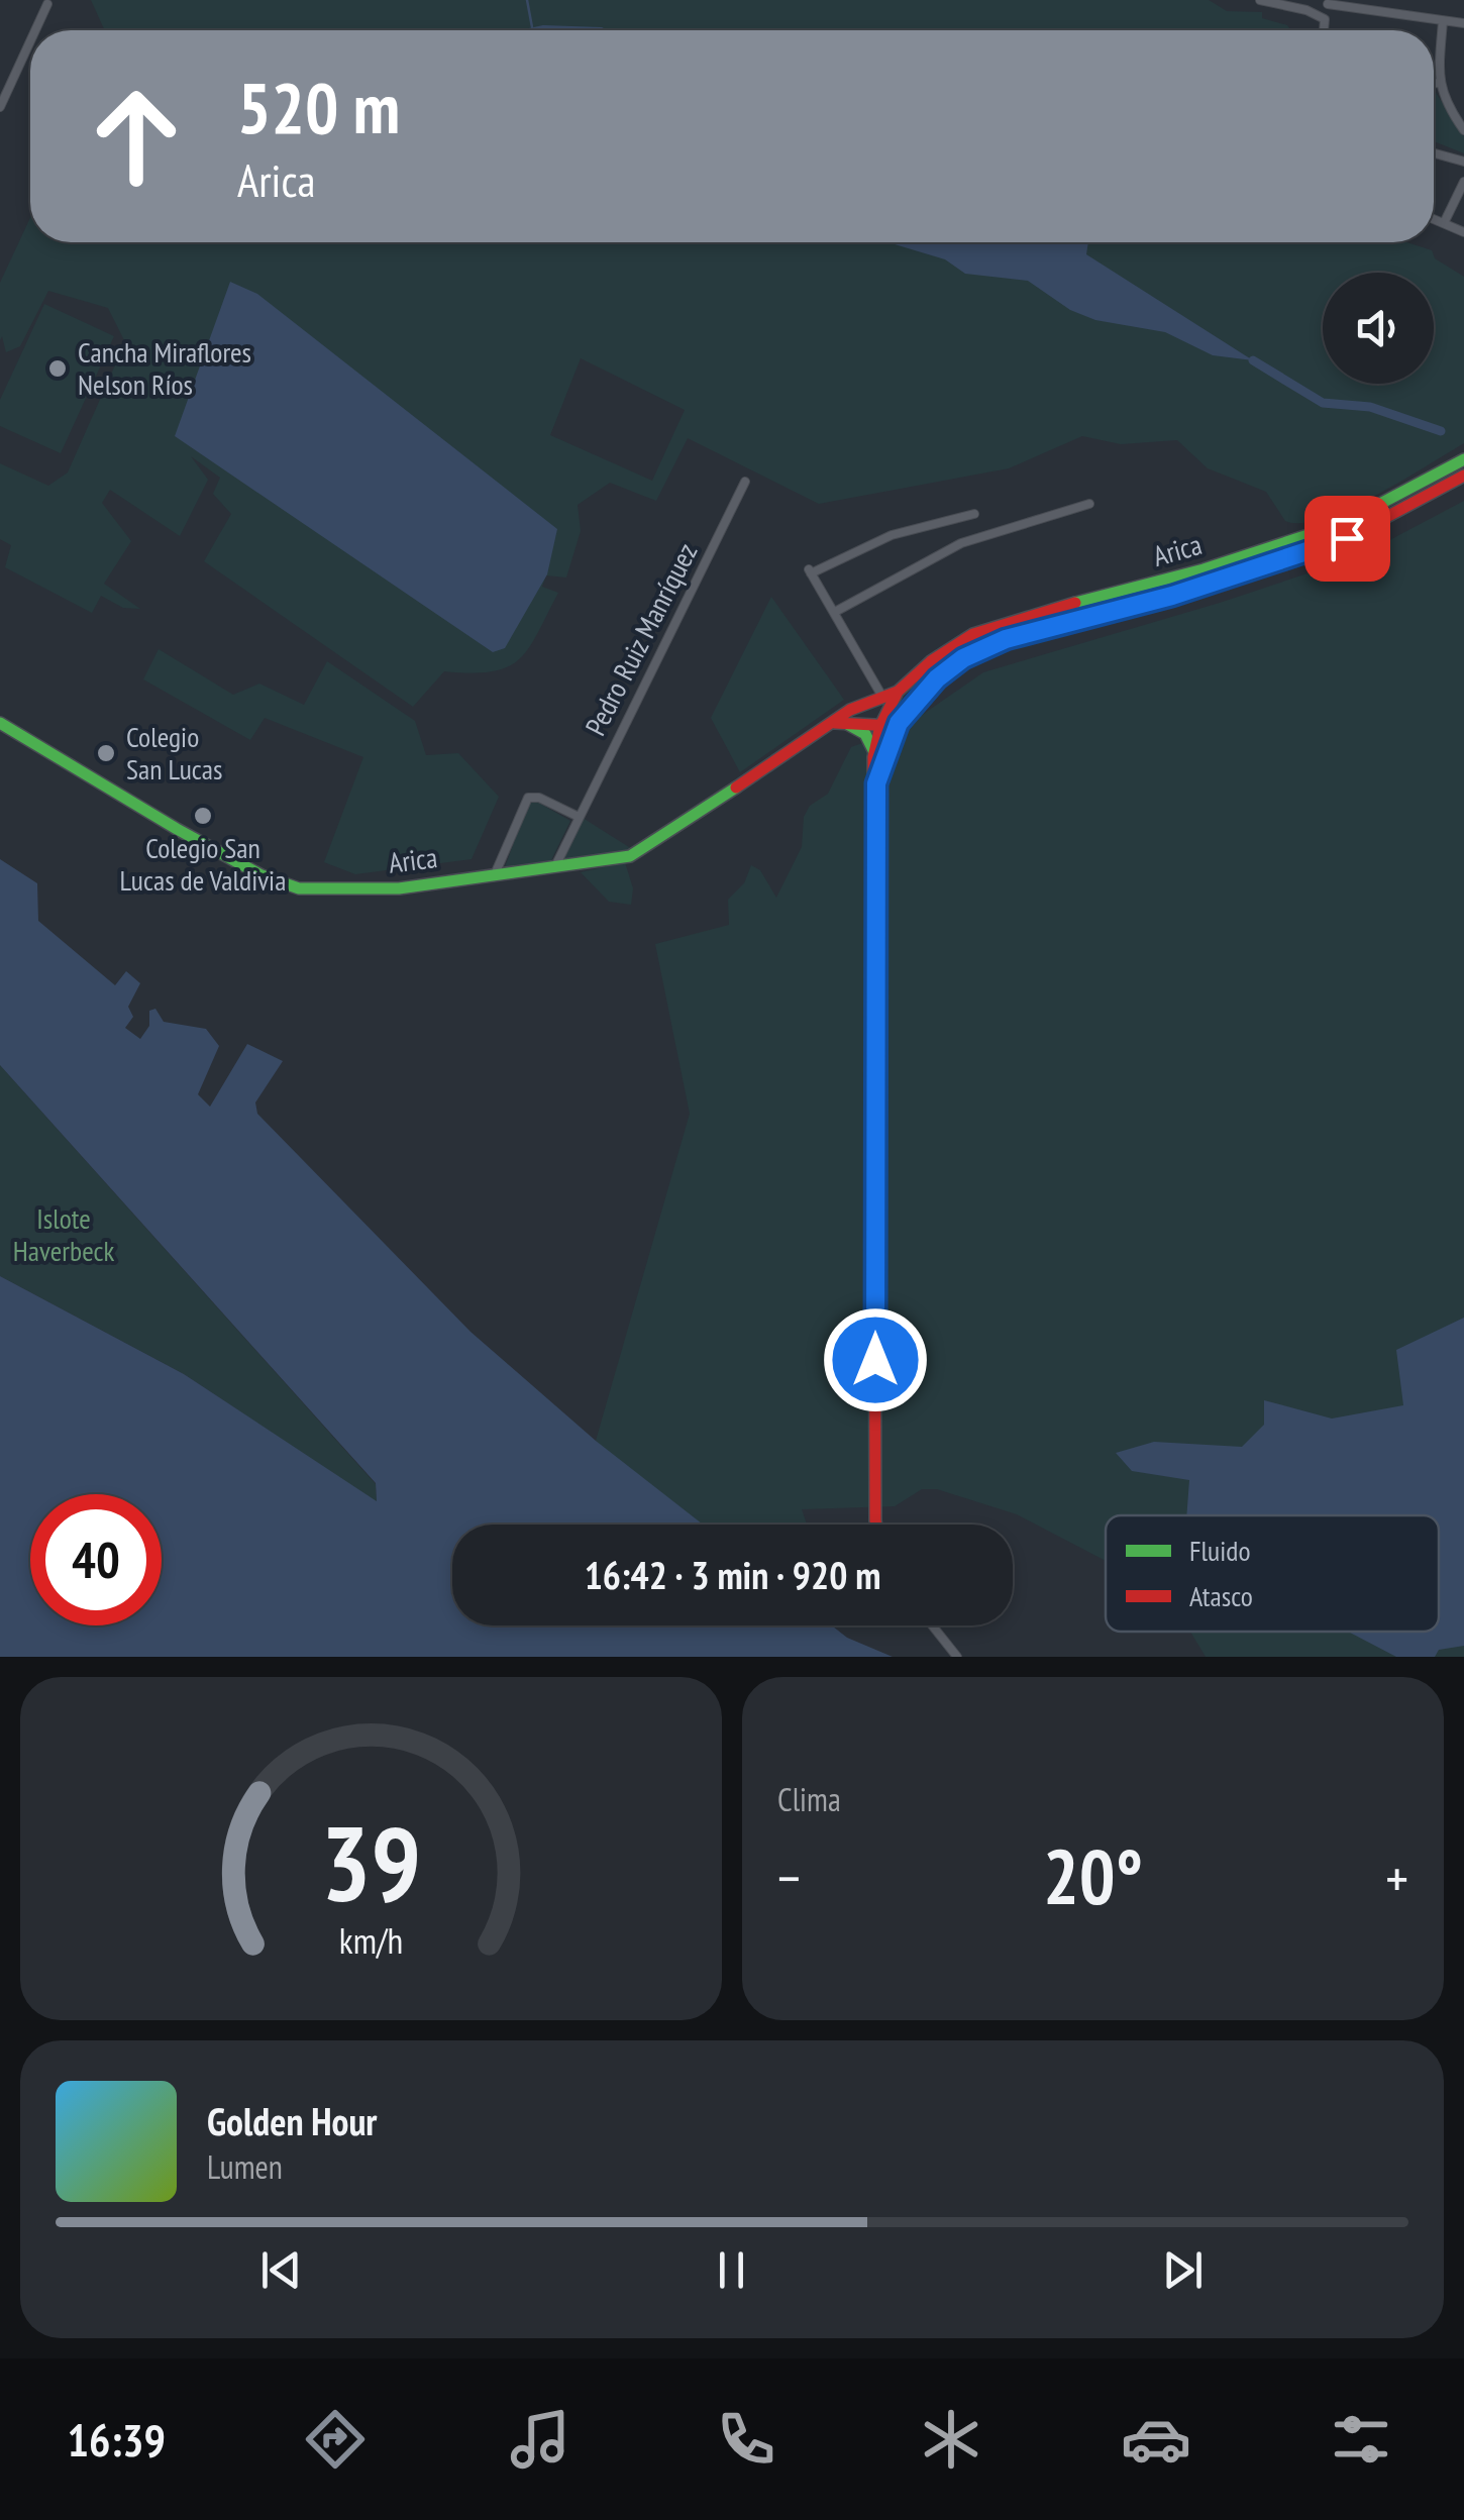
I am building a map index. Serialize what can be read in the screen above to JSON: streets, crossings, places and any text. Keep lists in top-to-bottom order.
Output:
{
  "streets": {
    "main road": ["Arica"],
    "street": ["Pedro Ruiz Manríquez"]
  },
  "crossings": [
    ["Arica", "Pedro Ruiz Manríquez"]
  ],
  "parks": ["Islote Haverbeck"],
  "places": ["Cancha Miraflores Nelson Ríos", "Colegio San Lucas", "Colegio San Lucas de Valdivia"],
  "legend": ["Fluido", "Atasco"],
  "page": {
    "turn": ["520 m", "Arica"],
    "limit": "40",
    "trip": "16:42 · 3 min · 920 m",
    "tile": "Clima",
    "heat": ["−", "20°", "+"],
    "song": ["Golden Hour", "Lumen"],
    "tabs": "16:39",
    "gauge": ["39", "km/h"]
  }
}
